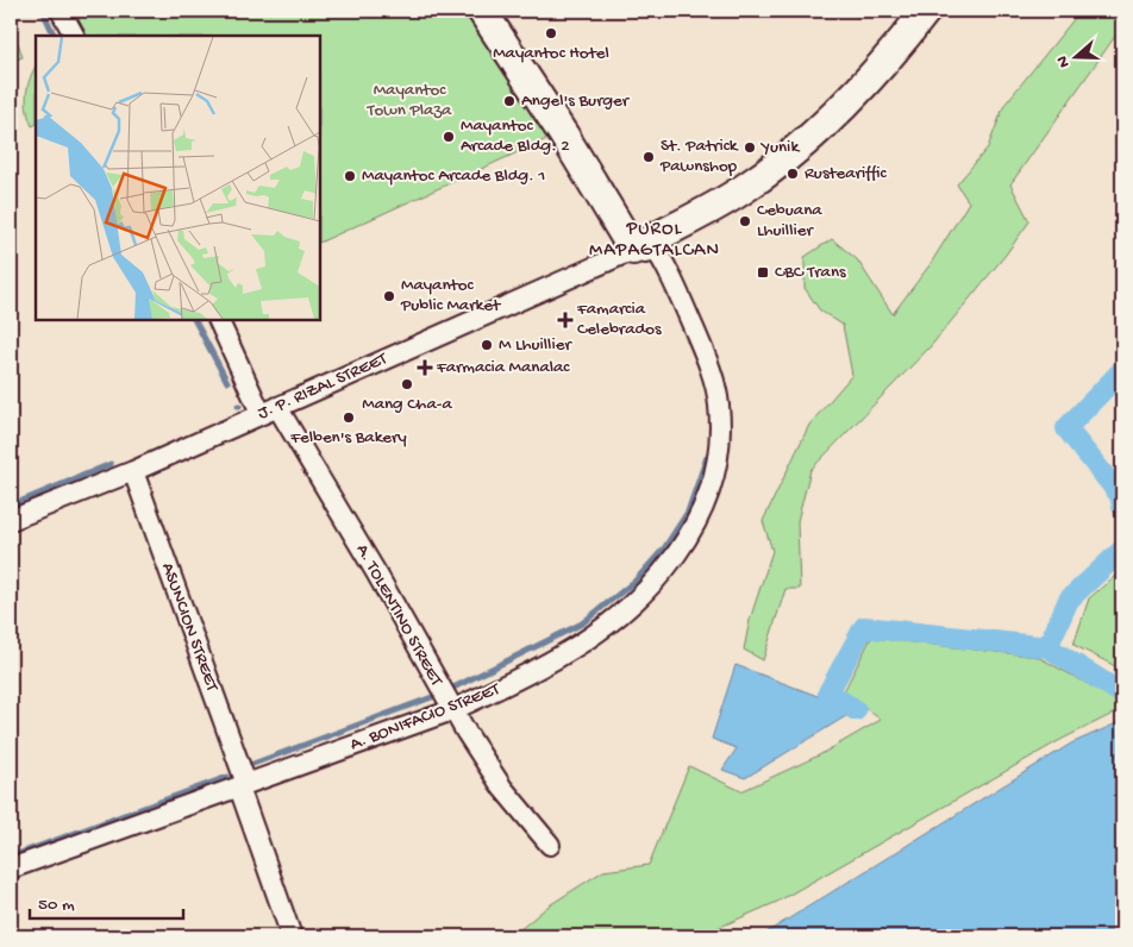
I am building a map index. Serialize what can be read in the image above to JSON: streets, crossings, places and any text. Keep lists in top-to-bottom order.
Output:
{
  "streets": {
    "street": [
      "J. P. RIZAL STREET",
      "A. TOLENTINO STREET",
      "ASUNCION STREET",
      "A. BONIFACIO STREET"
    ]
  },
  "crossings": [
    ["J. P. RIZAL STREET", "A. TOLENTINO STREET"],
    ["J. P. RIZAL STREET", "ASUNCION STREET"],
    ["J. P. RIZAL STREET", "A. BONIFACIO STREET"],
    ["A. TOLENTINO STREET", "A. BONIFACIO STREET"],
    ["ASUNCION STREET", "A. BONIFACIO STREET"]
  ],
  "districts": ["PUROL MAPAGTALCAN"],
  "parks": ["Mayantoc Town Plaza"],
  "places": {
    "other": [
      "Mayantoc Hotel",
      "Angel's Burger",
      "Mayantoc Arcade Bldg. 2",
      "Yunik",
      "St. Patrick Pawnshop",
      "Rusteariffic",
      "Mayantoc Arcade Bldg. 1",
      "Cebuana Lhuillier",
      "Mayantoc Public Market",
      "M Lhuillier",
      "Mang Cha-a",
      "Felben's Bakery"
    ],
    "transit": ["CBC Trans"],
    "health": ["Famarcia Celebrados", "Farmacia Manalac"]
  },
  "scale_bar": "50 m",
  "north": "left"
}
